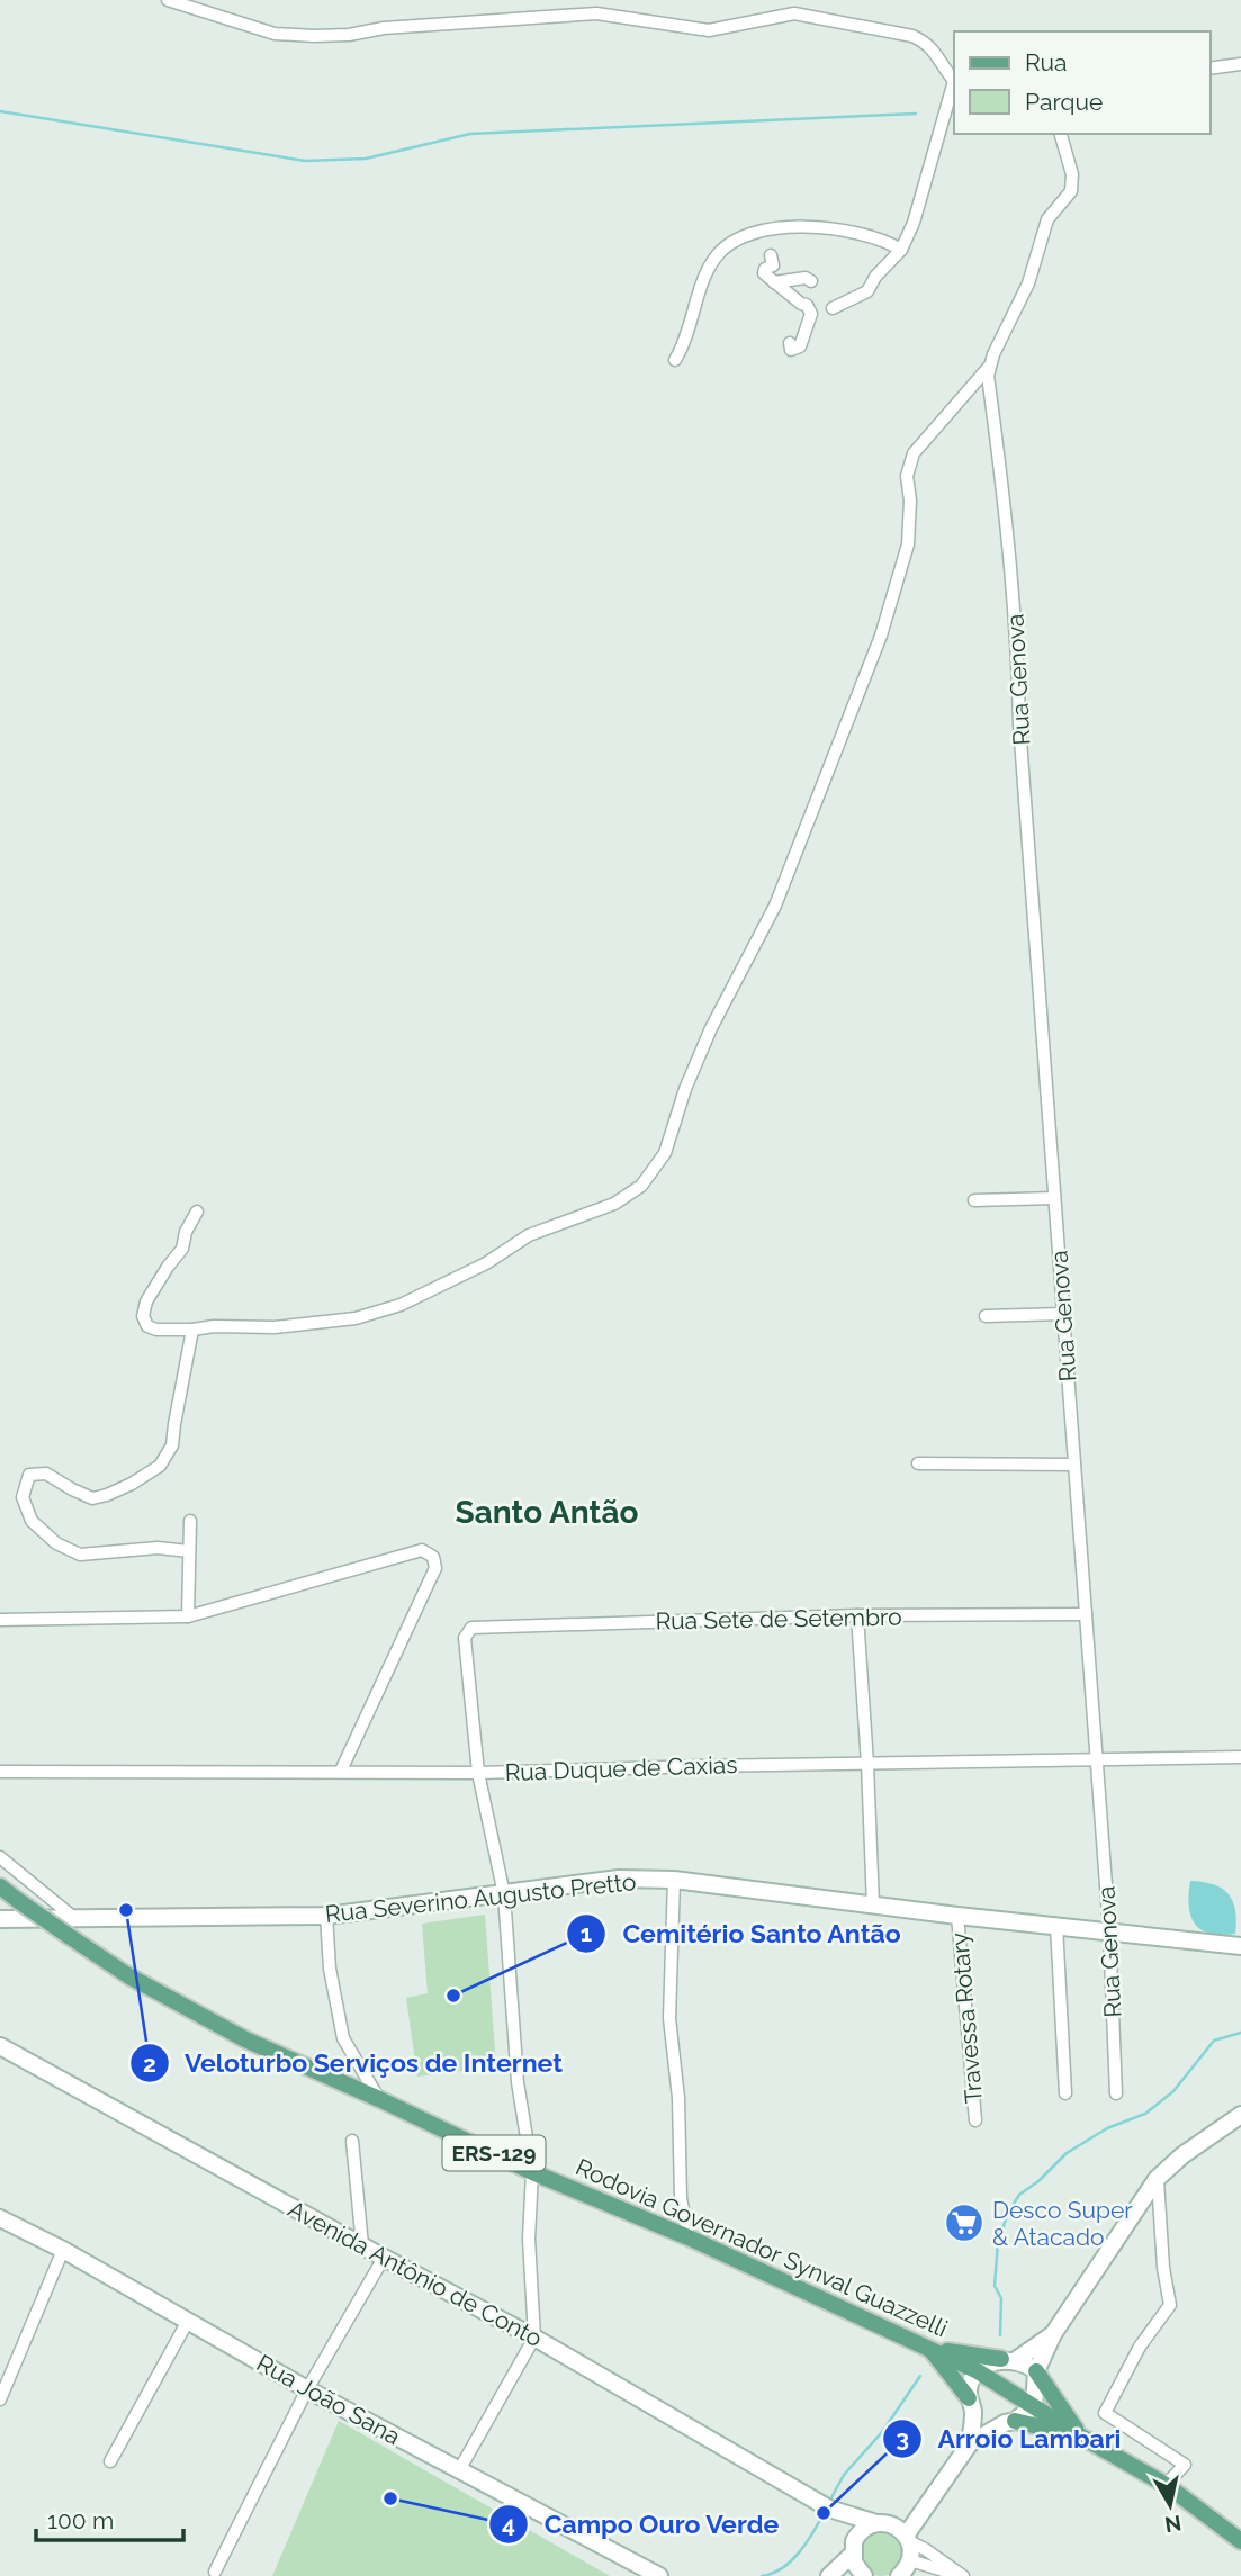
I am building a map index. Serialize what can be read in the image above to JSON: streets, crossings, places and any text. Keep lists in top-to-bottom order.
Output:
{
  "streets": {
    "main road": ["ERS-129", "Rodovia Governador Synval Guazzelli"],
    "street": [
      "Rua Genova",
      "Rua Sete de Setembro",
      "Rua Duque de Caxias",
      "Rua Severino Augusto Pretto",
      "Travessa Rotary",
      "Avenida Antônio de Conto",
      "Rua João Sana"
    ]
  },
  "crossings": [
    ["Rua Genova", "Rua Sete de Setembro"],
    ["Rua Genova", "Rua Duque de Caxias"],
    ["Rua Genova", "Rua Severino Augusto Pretto"],
    ["Rua Sete de Setembro", "Rua Duque de Caxias"],
    ["Rua Severino Augusto Pretto", "Travessa Rotary"]
  ],
  "districts": ["Santo Antão"],
  "places": {
    "other": [
      "Veloturbo Serviços de Internet",
      "Cemitério Santo Antão",
      "Campo Ouro Verde",
      "Arroio Lambari"
    ],
    "supermarket": ["Desco Super & Atacado"]
  },
  "legend": ["Rua", "Parque"],
  "scale_bar": "100 m",
  "north": "bottom"
}
